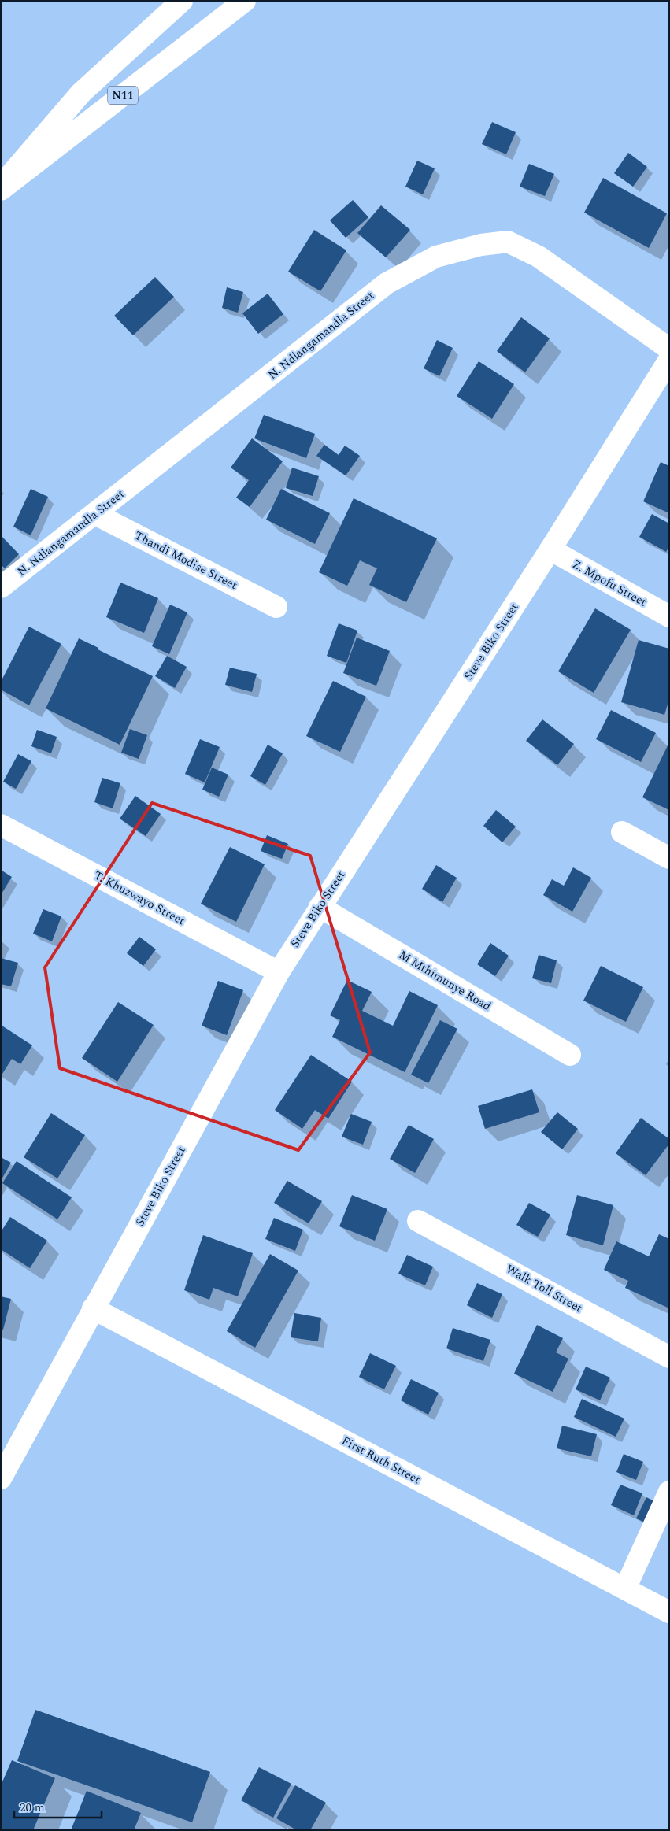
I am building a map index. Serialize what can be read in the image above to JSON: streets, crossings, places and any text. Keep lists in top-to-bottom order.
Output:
{
  "streets": {
    "main road": [
      "N11",
      "N. Ndlangamandla Street",
      "Thandi Modise Street",
      "Z. Mpofu Street",
      "Steve Biko Street",
      "T. Khuzwayo Street",
      "M Mthimunye Road",
      "Walk Toll Street",
      "First Ruth Street"
    ]
  },
  "crossings": [
    ["N. Ndlangamandla Street", "Thandi Modise Street"],
    ["Z. Mpofu Street", "Steve Biko Street"],
    ["Steve Biko Street", "T. Khuzwayo Street"],
    ["Steve Biko Street", "M Mthimunye Road"],
    ["Steve Biko Street", "First Ruth Street"]
  ],
  "scale_bar": "20 m"
}
